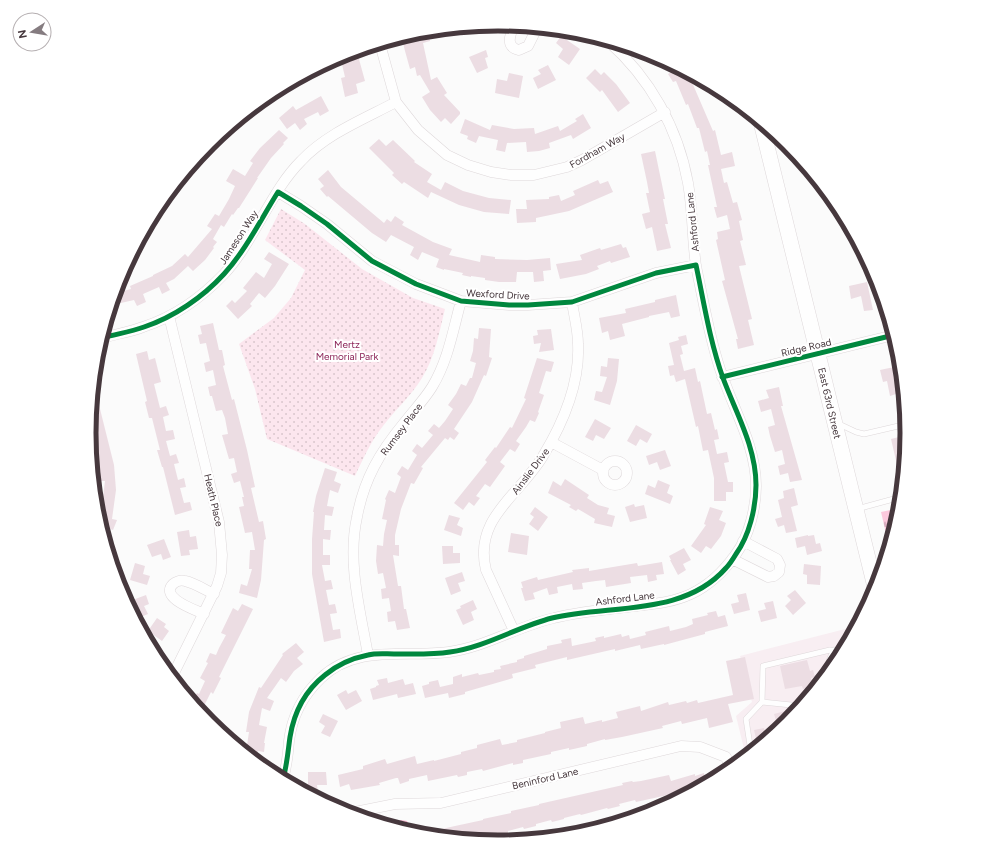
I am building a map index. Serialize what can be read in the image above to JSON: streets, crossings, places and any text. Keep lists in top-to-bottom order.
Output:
{
  "streets": {
    "main road": ["East 63rd Street"],
    "street": [
      "Fordham Way",
      "Ashford Lane",
      "Jameson Way",
      "Wexford Drive",
      "Ridge Road",
      "Rumsey Place",
      "Ainslie Drive",
      "Heath Place",
      "Beninford Lane"
    ]
  },
  "crossings": [
    ["Fordham Way", "Ashford Lane"],
    ["Fordham Way", "Jameson Way"],
    ["Ashford Lane", "Wexford Drive"],
    ["Ashford Lane", "Ridge Road"],
    ["Ashford Lane", "Rumsey Place"],
    ["Ashford Lane", "Ainslie Drive"],
    ["Jameson Way", "Wexford Drive"],
    ["Jameson Way", "Heath Place"],
    ["Wexford Drive", "Rumsey Place"],
    ["Wexford Drive", "Ainslie Drive"],
    ["Ridge Road", "East 63rd Street"]
  ],
  "parks": ["Mertz Memorial Park"],
  "north": "left"
}
